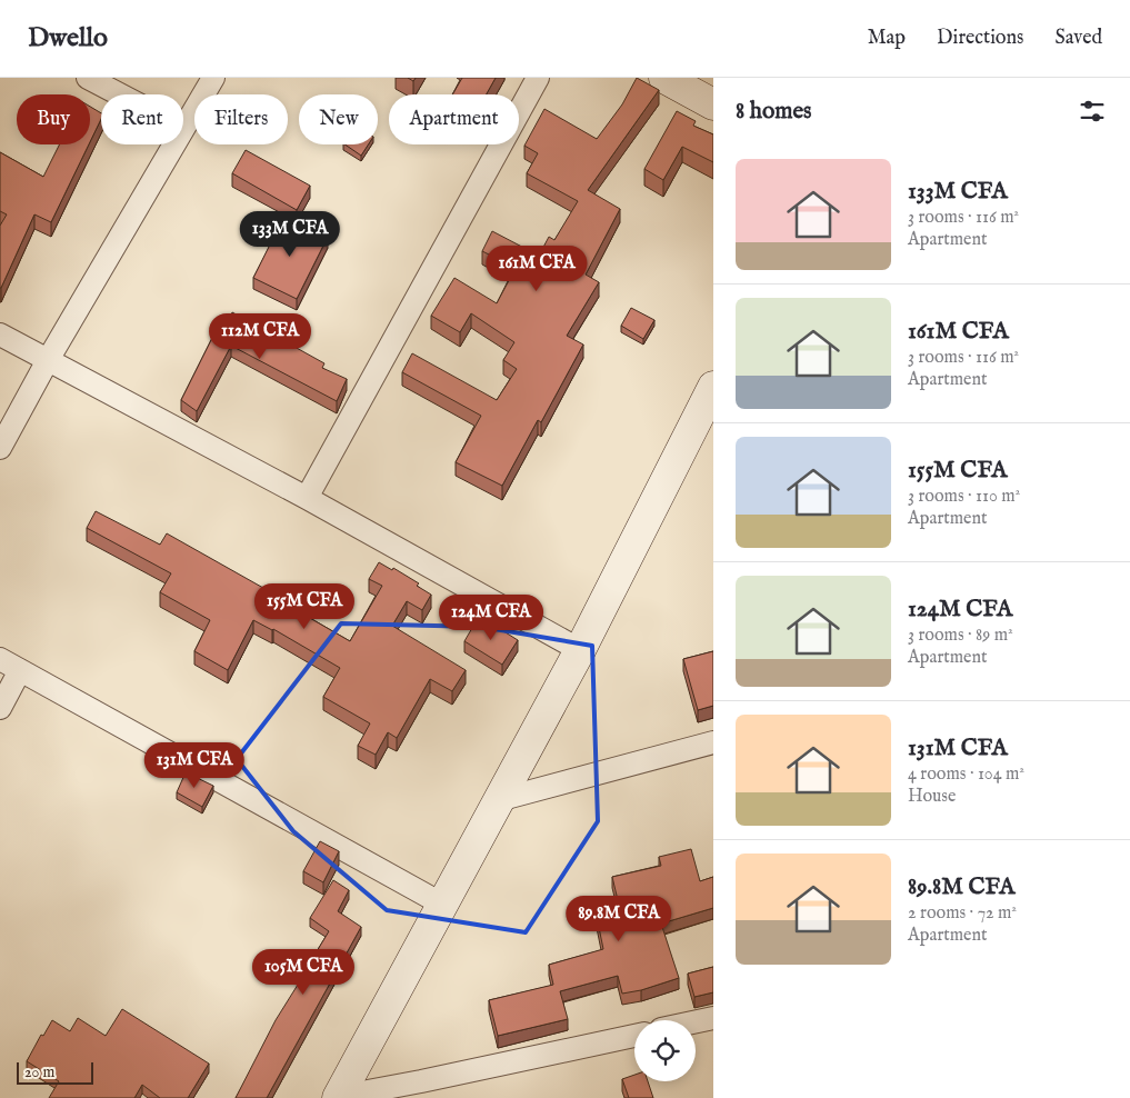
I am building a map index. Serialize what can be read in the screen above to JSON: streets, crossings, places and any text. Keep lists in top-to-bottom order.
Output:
{
  "scale_bar": "20 m",
  "page": {
    "header": "Dwello",
    "nav": ["Map", "Directions", "Saved"],
    "heading": "8 homes",
    "chip": [
      "Buy",
      "Rent",
      "Filters",
      "New",
      "Apartment"
    ],
    "list": [
      {
        "name": "133M CFA",
        "note": "3 rooms · 116 m² · Apartment"
      },
      {
        "name": "161M CFA",
        "note": "3 rooms · 116 m² · Apartment"
      },
      {
        "name": "155M CFA",
        "note": "3 rooms · 110 m² · Apartment"
      },
      {
        "name": "124M CFA",
        "note": "3 rooms · 89 m² · Apartment"
      },
      {
        "name": "131M CFA",
        "note": "4 rooms · 104 m² · House"
      },
      {
        "name": "89.8M CFA",
        "note": "2 rooms · 72 m² · Apartment"
      }
    ],
    "price": [
      "133M CFA",
      "161M CFA",
      "112M CFA",
      "155M CFA",
      "124M CFA",
      "131M CFA",
      "89.8M CFA",
      "105M CFA"
    ],
    "scale": "20 m"
  }
}
